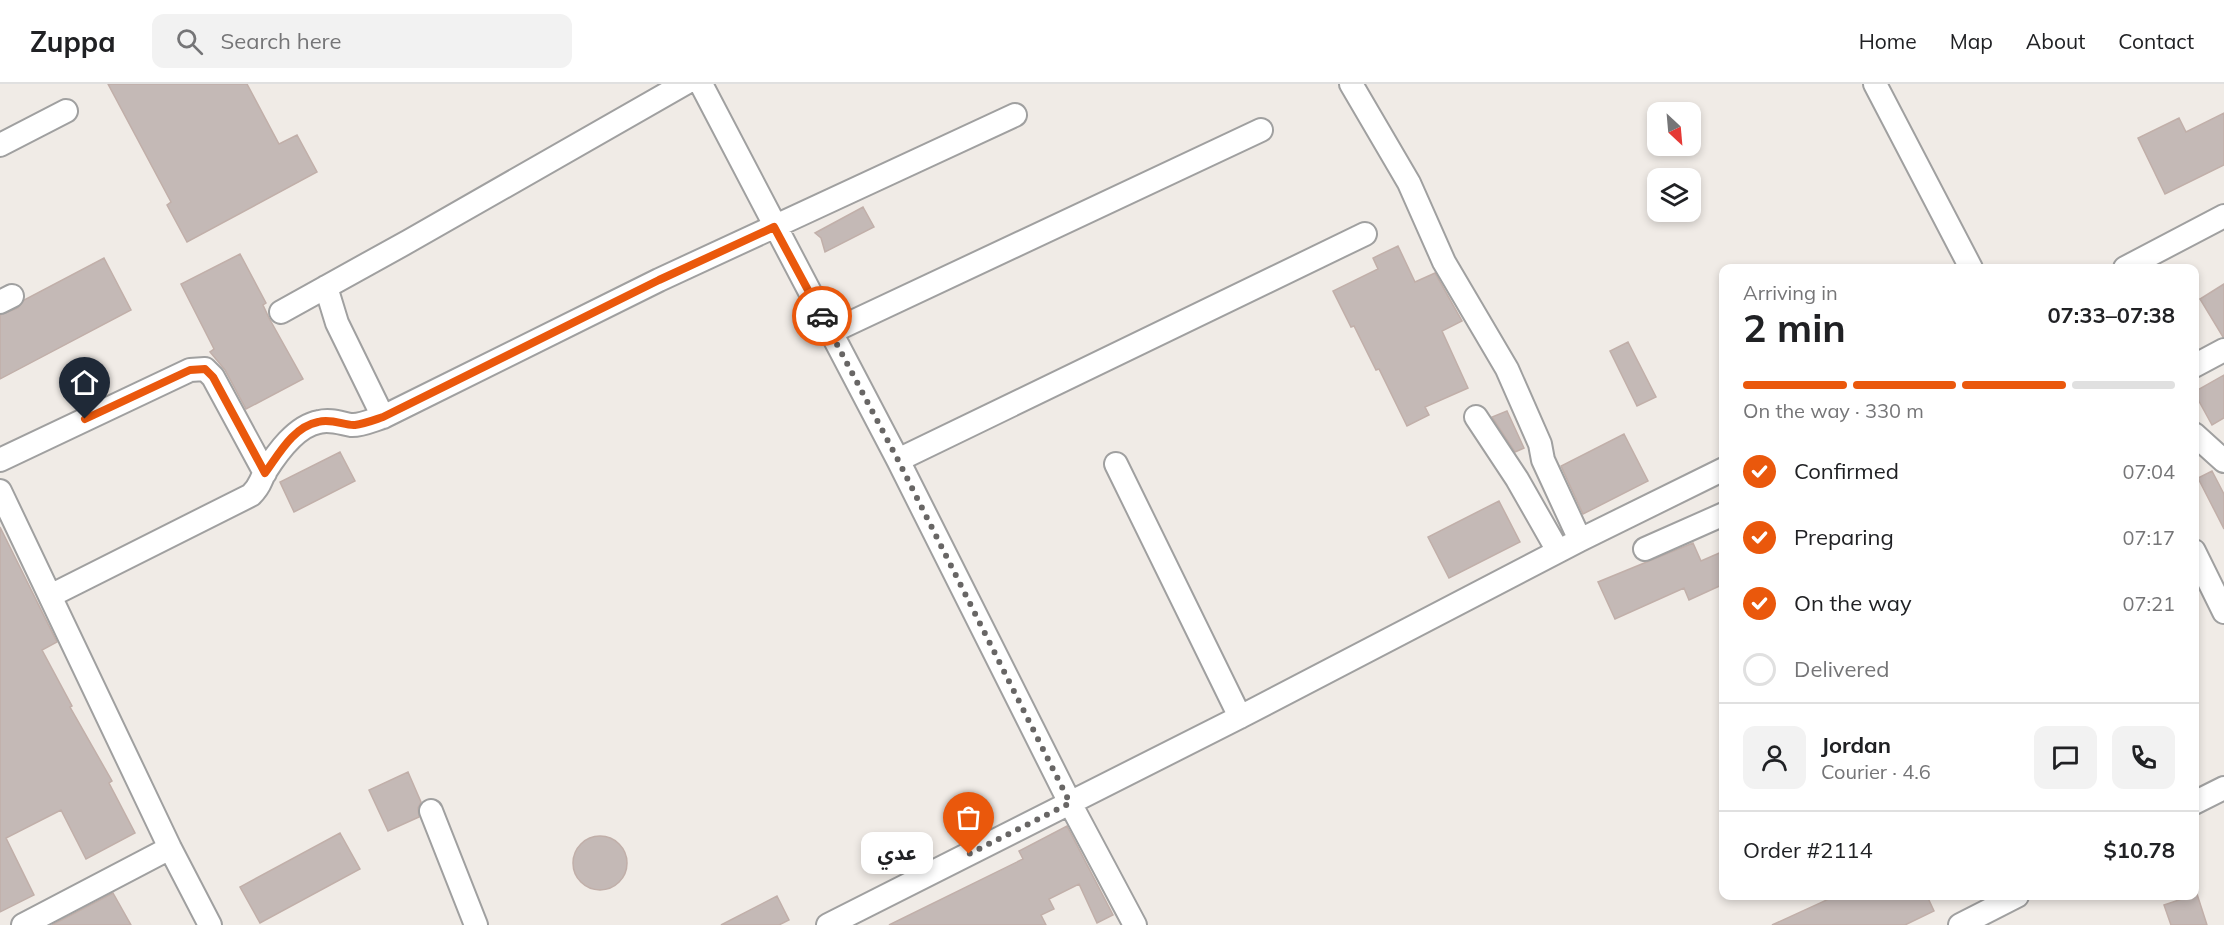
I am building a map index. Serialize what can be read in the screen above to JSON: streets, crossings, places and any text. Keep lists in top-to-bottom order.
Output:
{
  "places": ["عدي"],
  "north": "bottom right",
  "page": {
    "header": "Zuppa",
    "search": "Search here",
    "nav": [
      "Home",
      "Map",
      "About",
      "Contact"
    ],
    "heading": ["2 min", "Arriving in", "07:33–07:38"],
    "panel": [
      "Jordan",
      "Courier · 4.6",
      "Order #2114",
      "$10.78"
    ],
    "bar": "On the way · 330 m",
    "list": [
      ["Confirmed", "07:04"],
      ["Preparing", "07:17"],
      ["On the way", "07:21"],
      "Delivered"
    ],
    "bubble": "عدي"
  }
}
